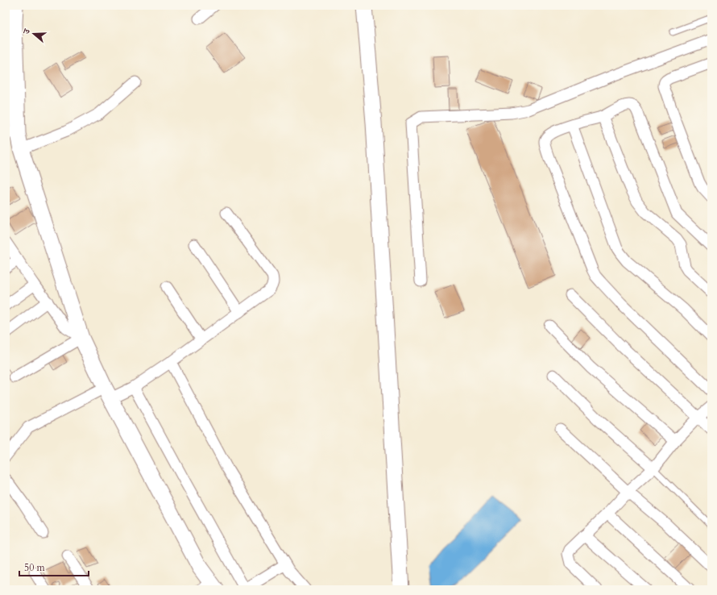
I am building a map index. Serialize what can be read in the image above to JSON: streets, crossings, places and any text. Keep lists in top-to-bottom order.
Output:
{
  "scale_bar": "50 m",
  "north": "left"
}
